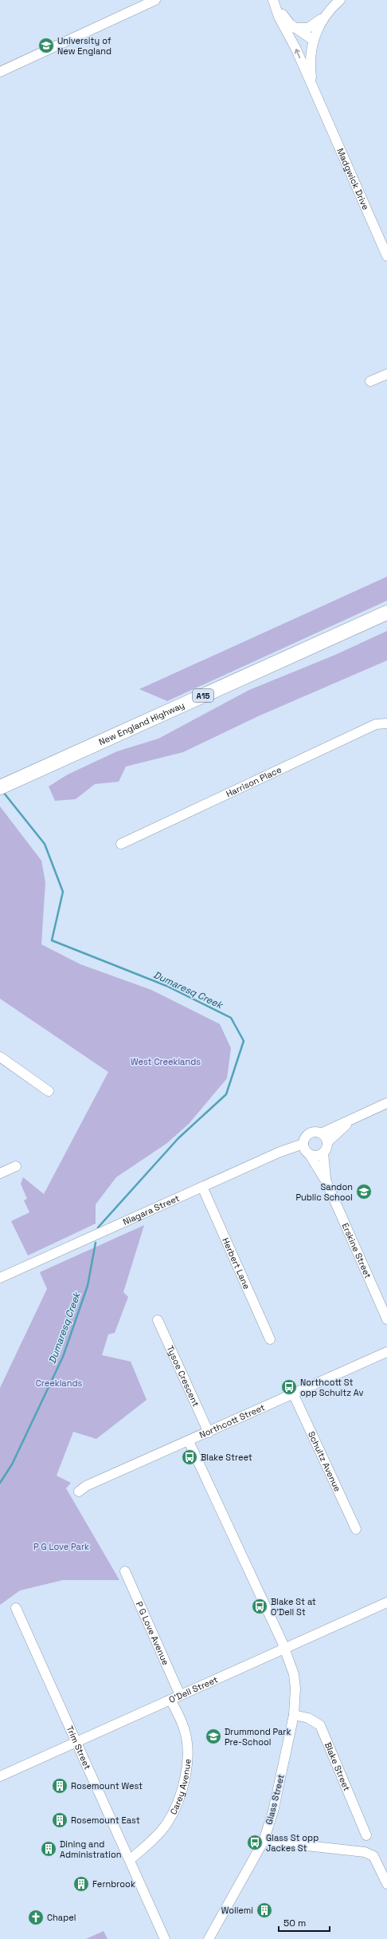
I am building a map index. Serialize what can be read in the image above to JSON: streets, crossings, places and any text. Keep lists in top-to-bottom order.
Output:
{
  "streets": {
    "highway": ["A15", "New England Highway"],
    "street": [
      "Madgwick Drive",
      "Harrison Place",
      "Niagara Street",
      "Erskine Street",
      "Herbert Lane",
      "Tysoe Crescent",
      "Northcott Street",
      "Schultz Avenue",
      "P G Love Avenue",
      "O'Dell Street",
      "Trim Street",
      "Blake Street",
      "Carey Avenue",
      "Glass Street"
    ]
  },
  "crossings": [
    ["Niagara Street", "Erskine Street"],
    ["Niagara Street", "Herbert Lane"],
    ["Tysoe Crescent", "Northcott Street"],
    ["Northcott Street", "Schultz Avenue"],
    ["P G Love Avenue", "O'Dell Street"],
    ["O'Dell Street", "Trim Street"],
    ["O'Dell Street", "Carey Avenue"],
    ["O'Dell Street", "Glass Street"],
    ["Trim Street", "Carey Avenue"],
    ["Blake Street", "Glass Street"]
  ],
  "water": ["Dumaresq Creek"],
  "parks": ["West Creeklands", "Creeklands", "P G Love Park"],
  "places": {
    "school or university": ["University of New England", "Sandon Public School", "Drummond Park Pre-School"],
    "bus stop": [
      "Northcott St opp Schultz Av",
      "Blake Street",
      "Blake St at O'Dell St",
      "Glass St opp Jackes St"
    ],
    "building": [
      "Rosemount West",
      "Rosemount East",
      "Dining and Administration",
      "Fernbrook",
      "Wollemi"
    ],
    "church": ["Chapel"]
  },
  "scale_bar": "50 m"
}
